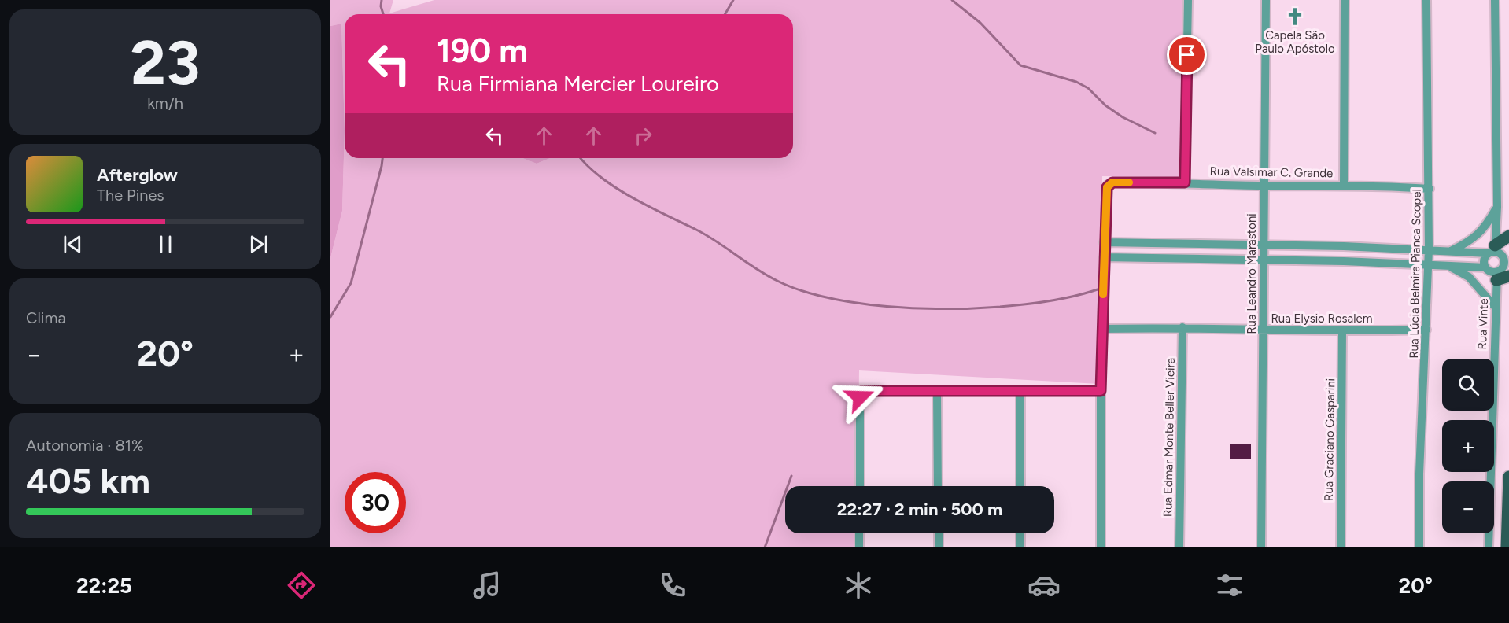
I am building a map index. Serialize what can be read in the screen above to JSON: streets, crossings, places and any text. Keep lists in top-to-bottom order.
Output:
{
  "streets": {
    "street": [
      "Rua Valsimar C. Grande",
      "Rua Leandro Marastoni",
      "Rua Lúcia Belmira Pianca Scopel",
      "Rua Elysio Rosalem",
      "Rua Vinte",
      "Rua Edmar Monte Beller Vieira",
      "Rua Graciano Gasparini"
    ]
  },
  "crossings": [
    ["Rua Valsimar C. Grande", "Rua Leandro Marastoni"],
    ["Rua Valsimar C. Grande", "Rua Lúcia Belmira Pianca Scopel"],
    ["Rua Leandro Marastoni", "Rua Elysio Rosalem"],
    ["Rua Lúcia Belmira Pianca Scopel", "Rua Elysio Rosalem"],
    ["Rua Elysio Rosalem", "Rua Edmar Monte Beller Vieira"],
    ["Rua Elysio Rosalem", "Rua Graciano Gasparini"]
  ],
  "places": {
    "church": ["Capela São Paulo Apóstolo"]
  },
  "page": {
    "tile": [
      ["23", "km/h"],
      "Clima",
      ["Autonomia · 81%", "405 km"]
    ],
    "turn": ["190 m", "Rua Firmiana Mercier Loureiro"],
    "song": ["Afterglow", "The Pines"],
    "heat": ["−", "20°", "+"],
    "map_buttons": ["+", "−"],
    "limit": "30",
    "trip": "22:27 · 2 min · 500 m",
    "tabs": ["22:25", "20°"]
  }
}
